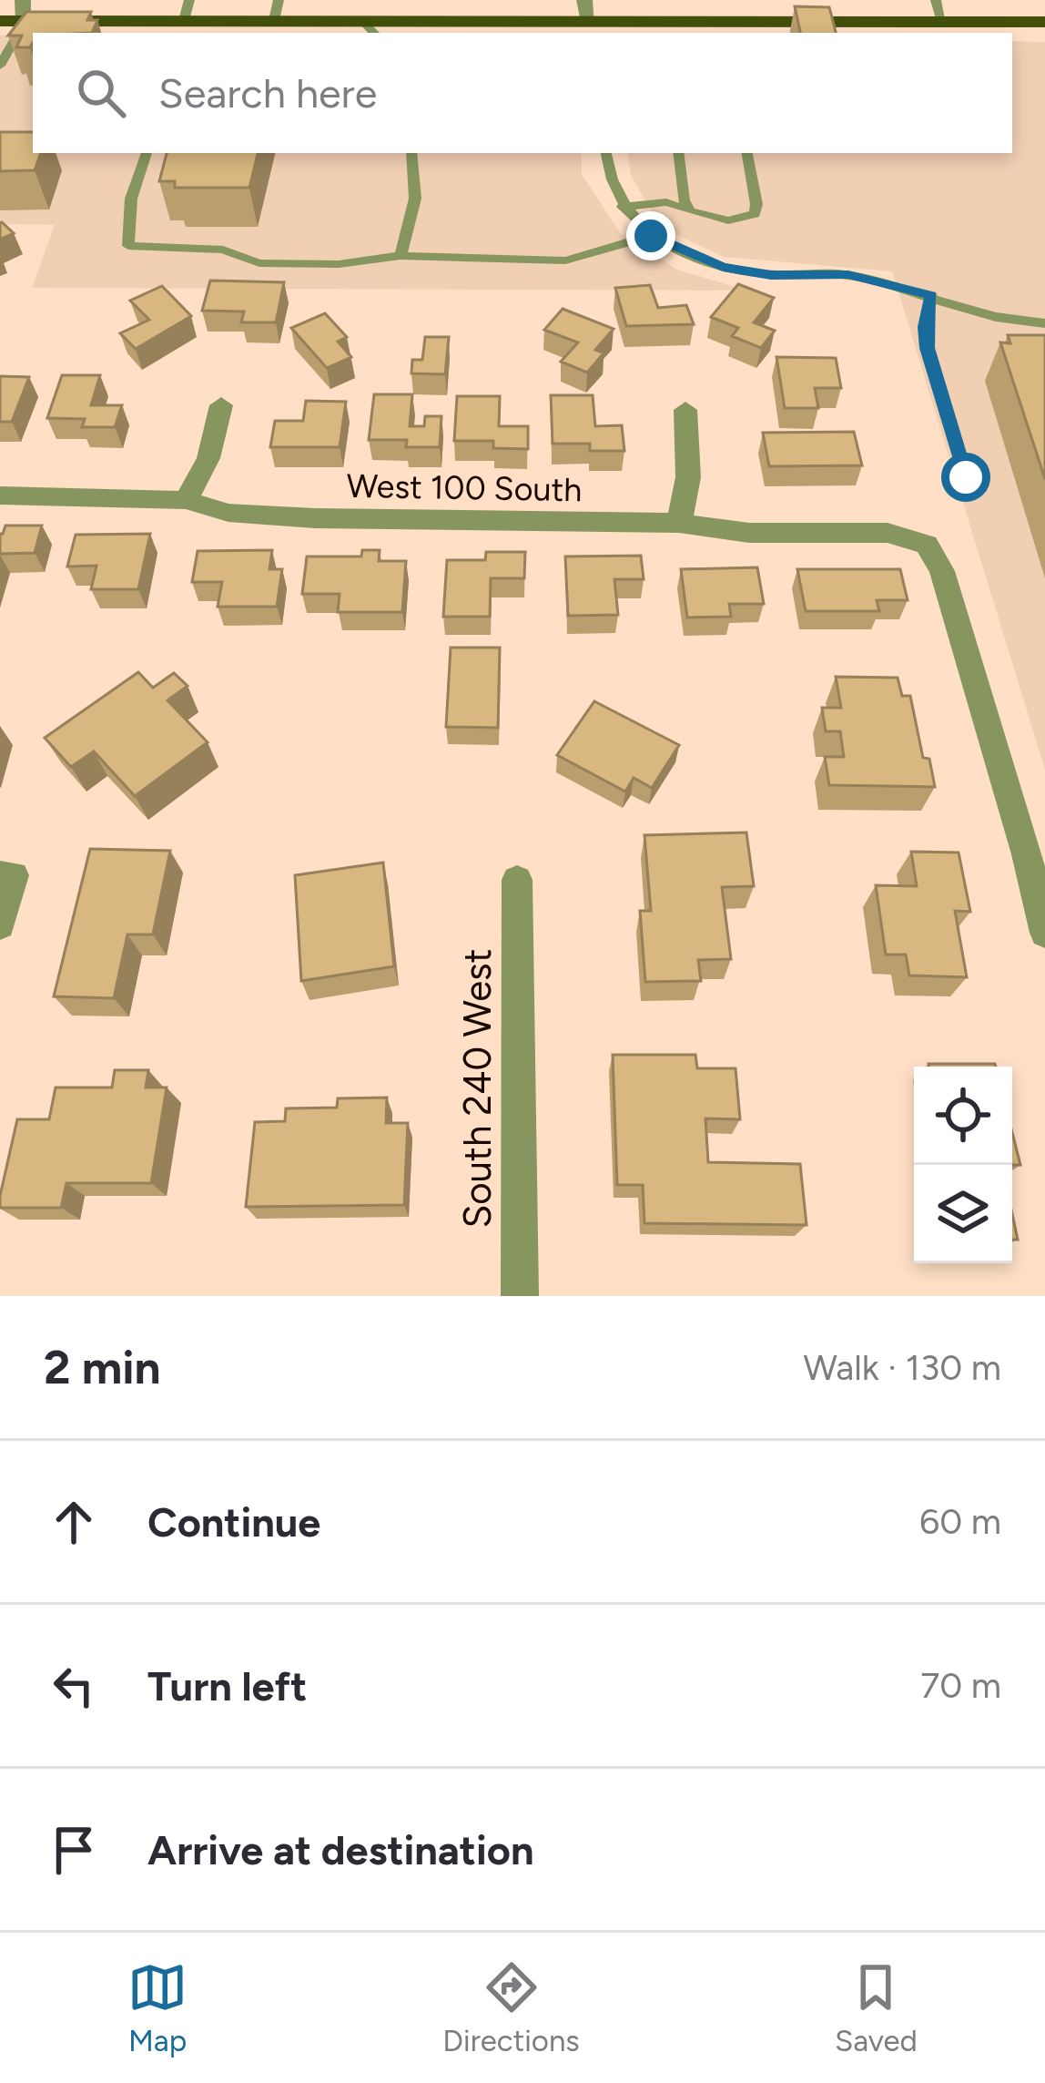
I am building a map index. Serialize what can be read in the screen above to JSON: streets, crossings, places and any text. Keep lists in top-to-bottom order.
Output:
{
  "streets": {
    "street": ["West 100 South", "South 240 West"]
  },
  "page": {
    "search": "Search here",
    "heading": ["2 min", "Walk · 130 m"],
    "list": [
      ["Continue", "60 m"],
      ["Turn left", "70 m"],
      "Arrive at destination"
    ],
    "nav": ["Map", "Directions", "Saved"]
  }
}
